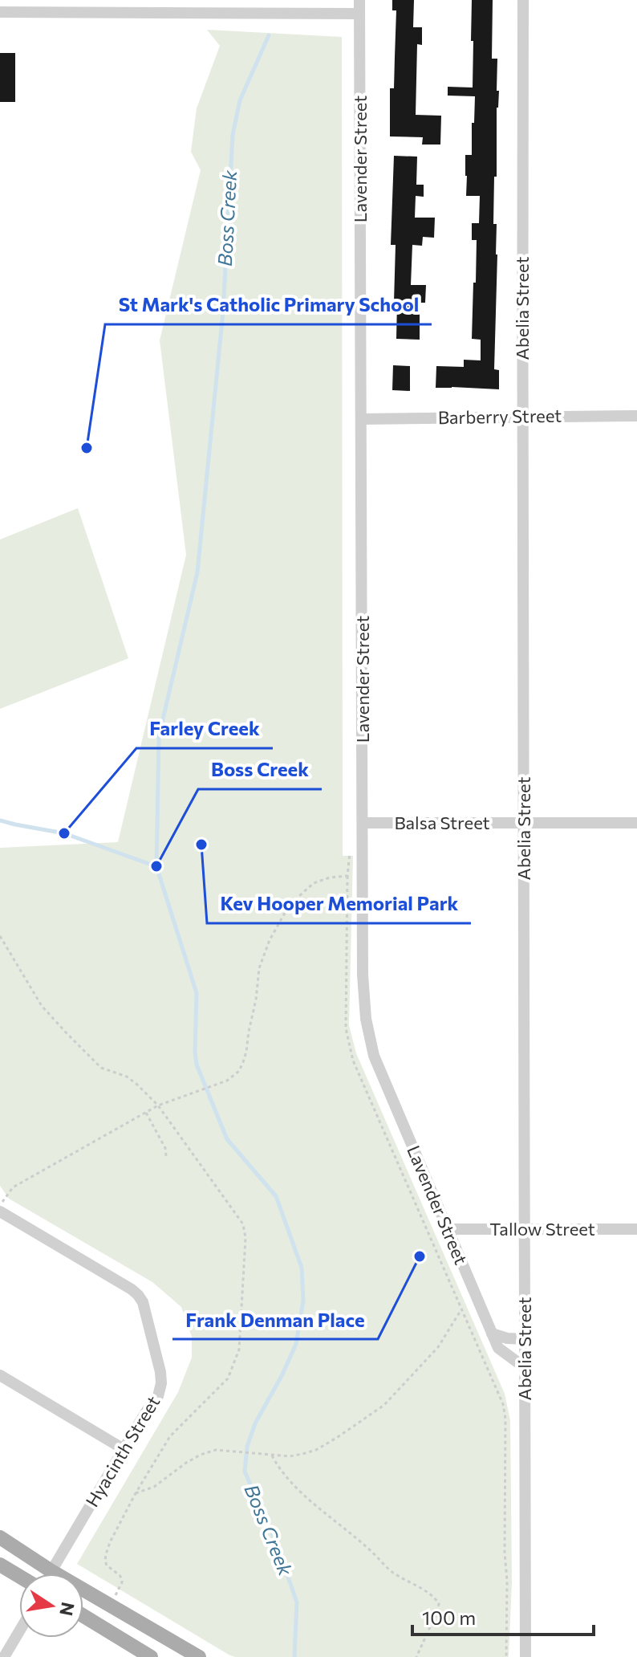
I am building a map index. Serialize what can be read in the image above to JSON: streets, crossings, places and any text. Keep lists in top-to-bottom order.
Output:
{
  "streets": {
    "street": [
      "Lavender Street",
      "Abelia Street",
      "Barberry Street",
      "Balsa Street",
      "Tallow Street",
      "Hyacinth Street"
    ]
  },
  "crossings": [
    ["Lavender Street", "Abelia Street"],
    ["Lavender Street", "Barberry Street"],
    ["Lavender Street", "Balsa Street"],
    ["Lavender Street", "Tallow Street"],
    ["Abelia Street", "Barberry Street"],
    ["Abelia Street", "Balsa Street"],
    ["Abelia Street", "Tallow Street"]
  ],
  "water": ["Boss Creek"],
  "places": [
    "St Mark's Catholic Primary School",
    "Farley Creek",
    "Kev Hooper Memorial Park",
    "Boss Creek",
    "Frank Denman Place"
  ],
  "scale_bar": "100 m",
  "north": "right"
}
